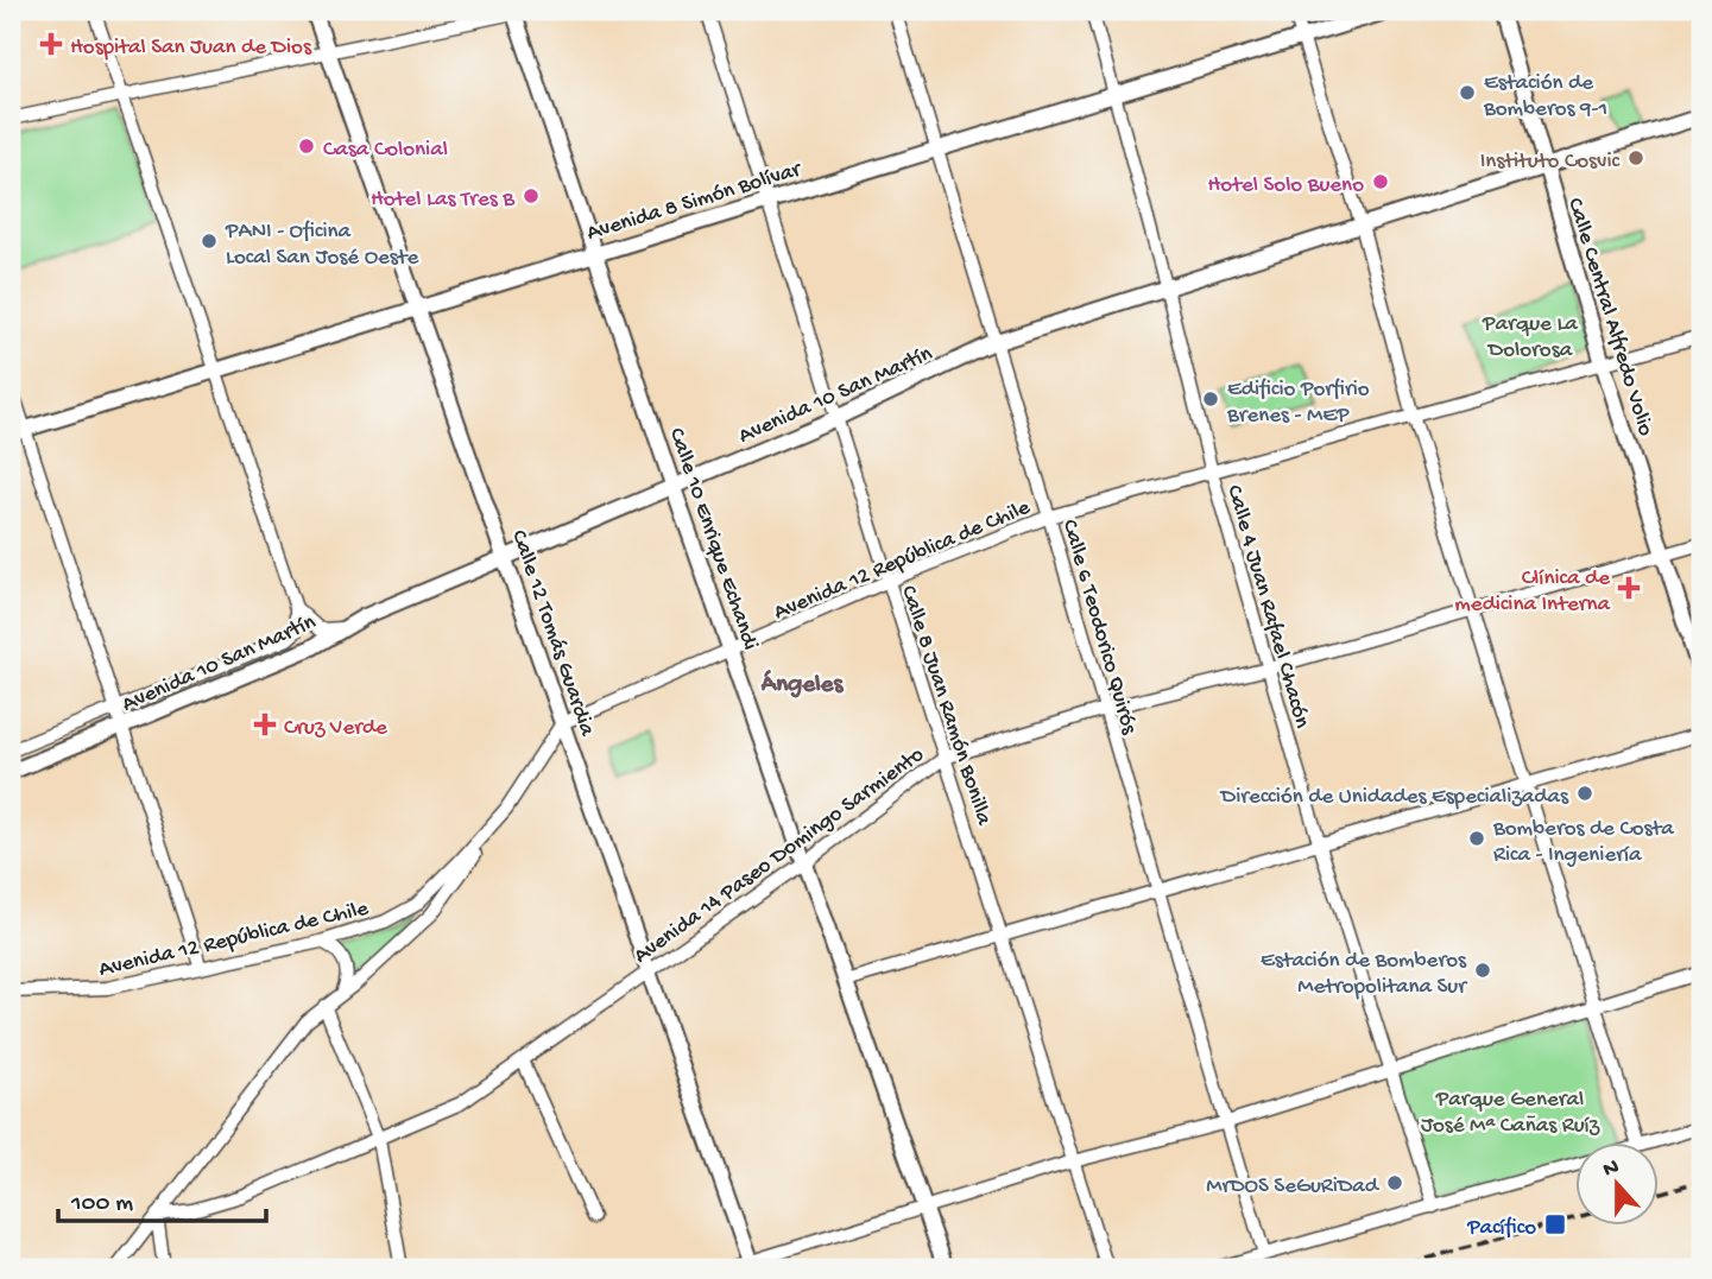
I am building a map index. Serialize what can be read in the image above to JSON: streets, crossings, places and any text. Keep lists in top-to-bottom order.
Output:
{
  "streets": {
    "street": [
      "Avenida 8 Simón Bolívar",
      "Calle Central Alfredo Volio",
      "Avenida 10 San Martín",
      "Calle 10 Enrique Echandi",
      "Avenida 12 República de Chile",
      "Calle 4 Juan Rafael Chacón",
      "Calle 6 Teodorico Quirós",
      "Calle 12 Tomás Guardia",
      "Calle 8 Juan Ramón Bonilla",
      "Avenida 14 Paseo Domingo Sarmiento"
    ]
  },
  "crossings": [
    ["Avenida 8 Simón Bolívar", "Calle 10 Enrique Echandi"],
    ["Avenida 8 Simón Bolívar", "Calle 4 Juan Rafael Chacón"],
    ["Avenida 8 Simón Bolívar", "Calle 6 Teodorico Quirós"],
    ["Avenida 8 Simón Bolívar", "Calle 12 Tomás Guardia"],
    ["Avenida 8 Simón Bolívar", "Calle 8 Juan Ramón Bonilla"],
    ["Calle Central Alfredo Volio", "Avenida 10 San Martín"],
    ["Calle Central Alfredo Volio", "Avenida 12 República de Chile"],
    ["Calle Central Alfredo Volio", "Avenida 14 Paseo Domingo Sarmiento"],
    ["Avenida 10 San Martín", "Calle 10 Enrique Echandi"],
    ["Avenida 10 San Martín", "Calle 4 Juan Rafael Chacón"],
    ["Avenida 10 San Martín", "Calle 6 Teodorico Quirós"],
    ["Avenida 10 San Martín", "Calle 12 Tomás Guardia"],
    ["Avenida 10 San Martín", "Calle 8 Juan Ramón Bonilla"],
    ["Calle 10 Enrique Echandi", "Avenida 12 República de Chile"],
    ["Calle 10 Enrique Echandi", "Avenida 14 Paseo Domingo Sarmiento"],
    ["Avenida 12 República de Chile", "Calle 4 Juan Rafael Chacón"],
    ["Avenida 12 República de Chile", "Calle 6 Teodorico Quirós"],
    ["Avenida 12 República de Chile", "Calle 12 Tomás Guardia"],
    ["Avenida 12 República de Chile", "Calle 8 Juan Ramón Bonilla"],
    ["Calle 4 Juan Rafael Chacón", "Avenida 14 Paseo Domingo Sarmiento"],
    ["Calle 6 Teodorico Quirós", "Avenida 14 Paseo Domingo Sarmiento"],
    ["Calle 12 Tomás Guardia", "Avenida 14 Paseo Domingo Sarmiento"],
    ["Calle 8 Juan Ramón Bonilla", "Avenida 14 Paseo Domingo Sarmiento"]
  ],
  "districts": ["Ángeles"],
  "parks": ["Parque La Dolorosa", "Parque General José Mª Cañas Ruíz"],
  "places": {
    "health": ["Hospital San Juan de Dios", "Clínica de medicina Interna", "Cruz Verde"],
    "other": [
      "Estación de Bomberos 9-1",
      "Casa Colonial",
      "Instituto Cosvic",
      "Hotel Solo Bueno",
      "Hotel Las Tres B",
      "PANI - Oficina Local San José Oeste",
      "Edificio Porfirio Brenes - MEP",
      "Dirección de Unidades Especializadas",
      "Bomberos de Costa Rica - Ingeniería",
      "Estación de Bomberos Metropolitana Sur",
      "MrDOS SeGuRiDad"
    ],
    "transit": ["Pacífico"]
  },
  "scale_bar": "100 m",
  "north": "top"
}
